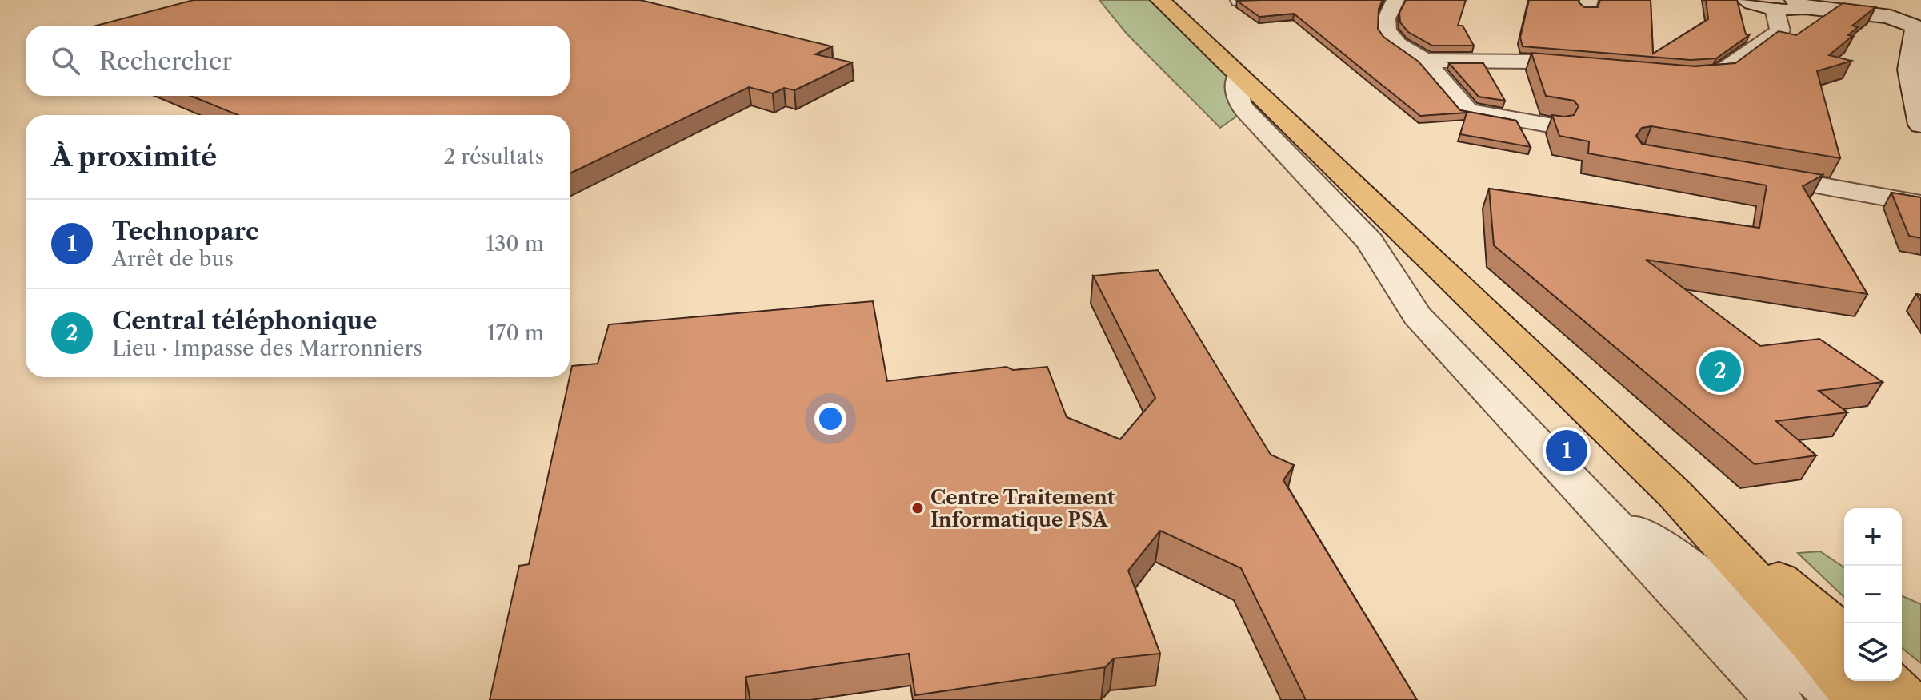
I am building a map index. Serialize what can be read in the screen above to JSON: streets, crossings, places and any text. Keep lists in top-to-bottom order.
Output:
{
  "places": ["Centre Traitement Informatique PSA"],
  "page": {
    "search": "Rechercher",
    "heading": ["À proximité", "2 résultats"],
    "list": [
      {
        "mark": "1",
        "name": "Technoparc",
        "note": "Arrêt de bus",
        "value": "130 m"
      },
      {
        "mark": "2",
        "name": "Central téléphonique",
        "note": "Lieu · Impasse des Marronniers",
        "value": "170 m"
      }
    ],
    "pins": ["2", "1"],
    "map_buttons": ["+", "−"]
  }
}
